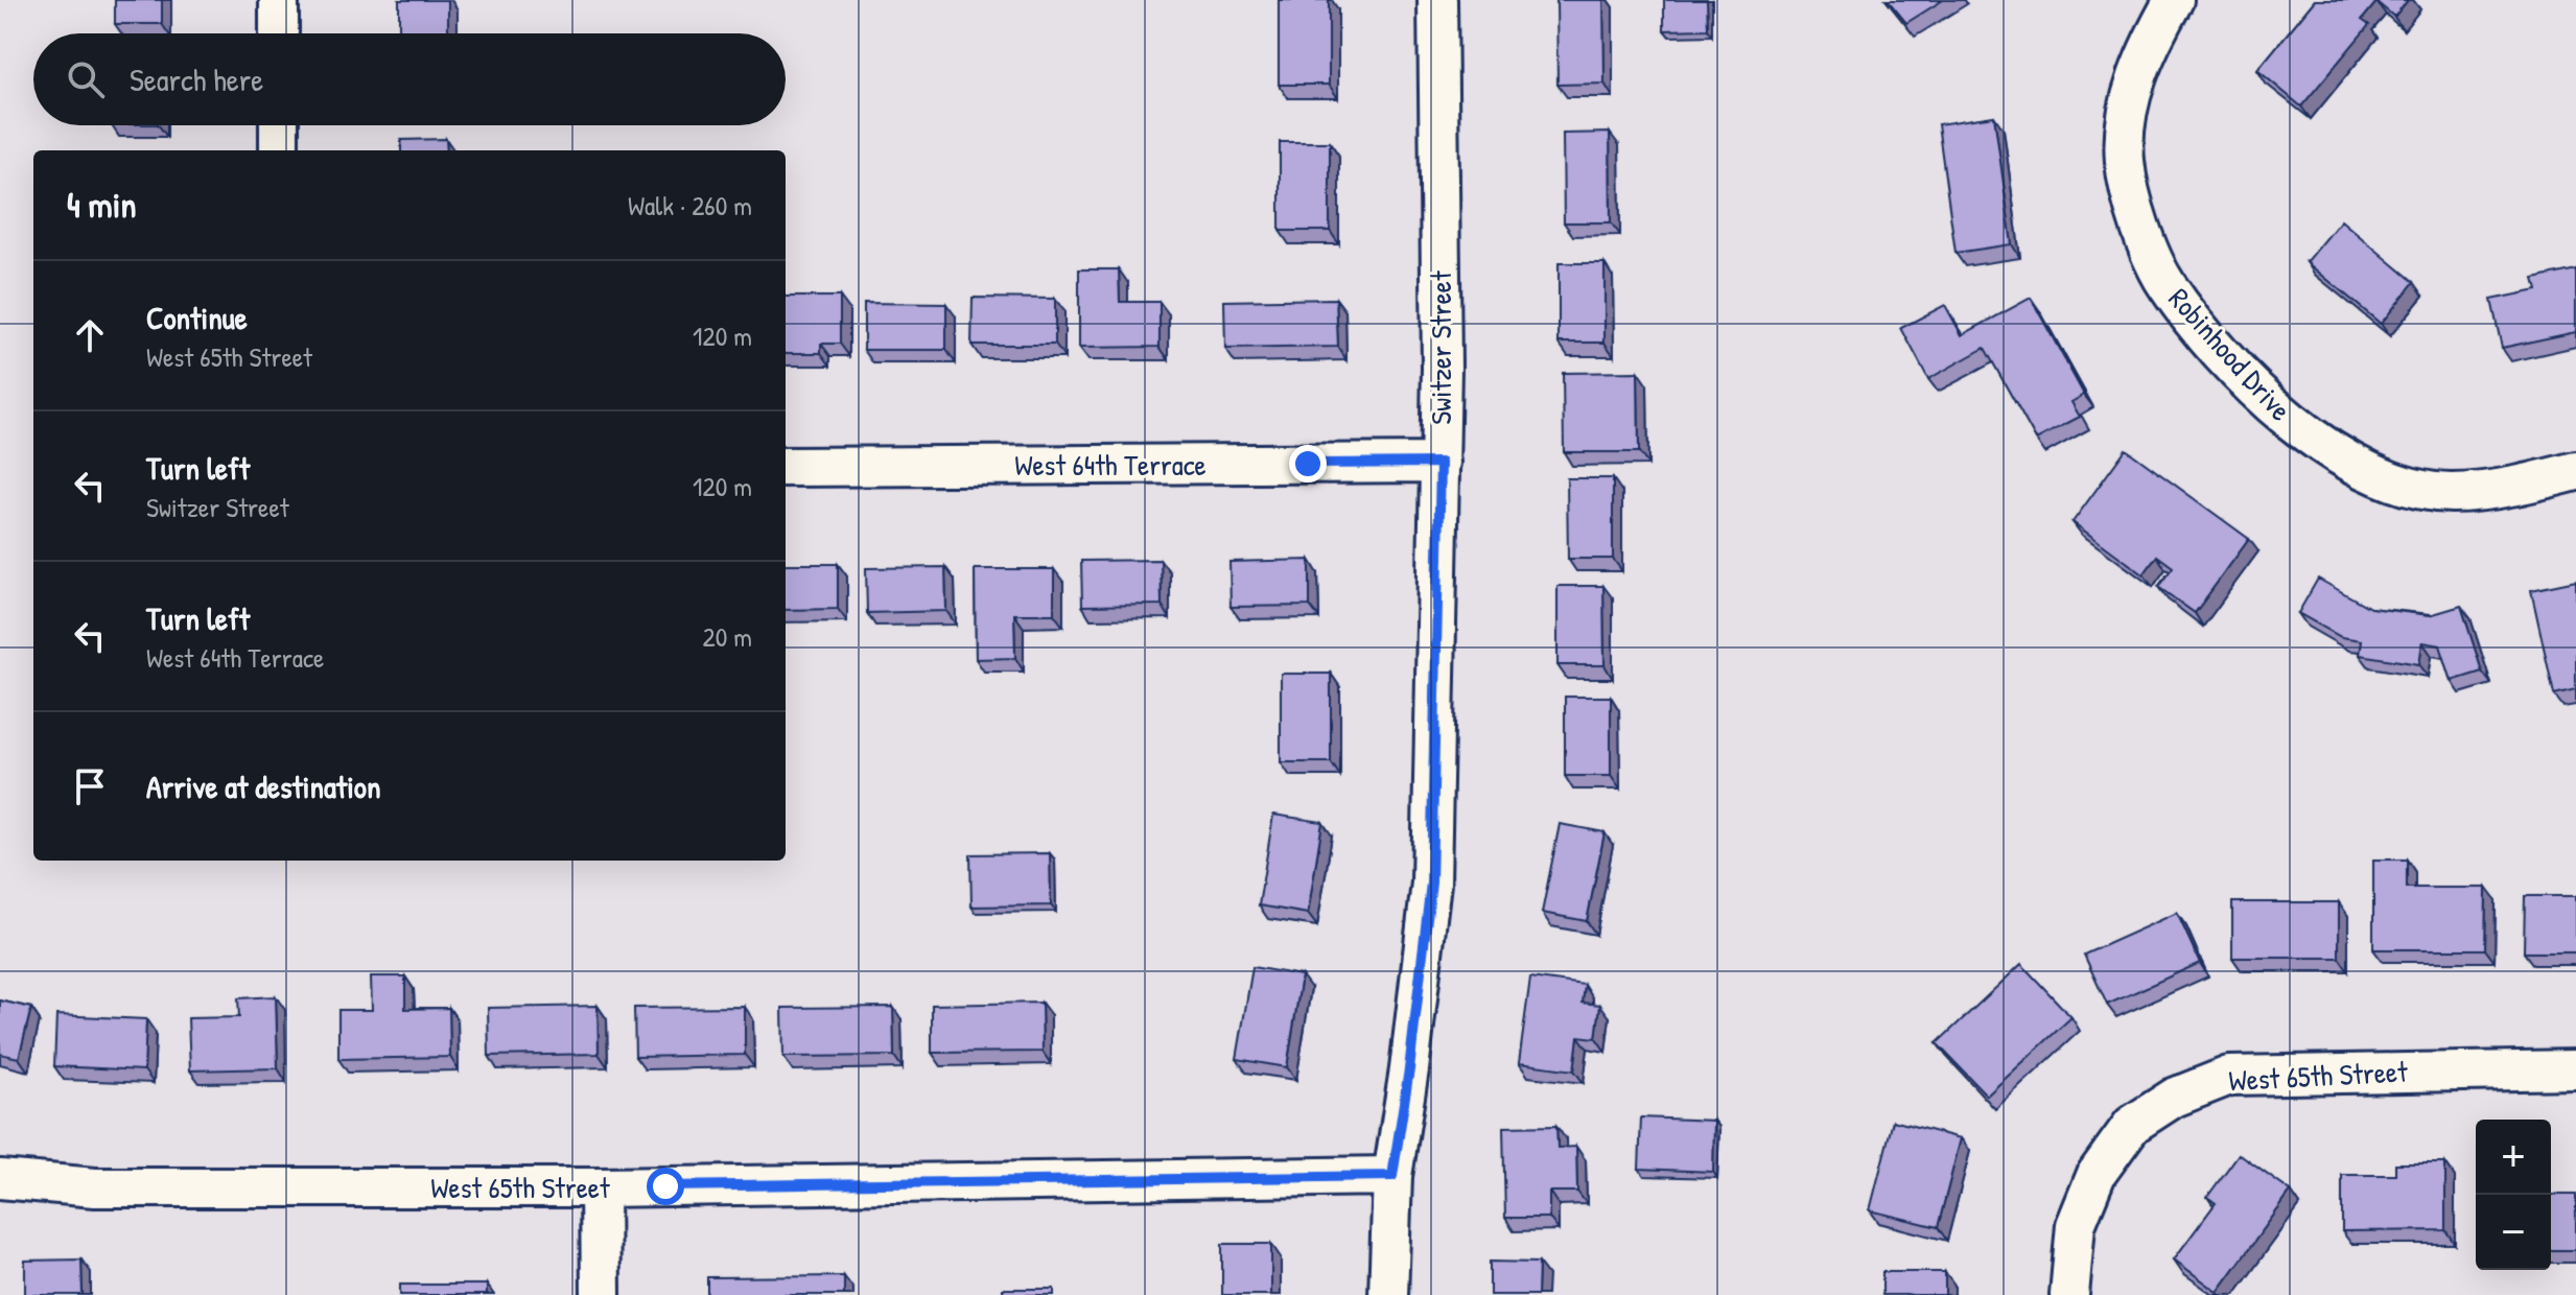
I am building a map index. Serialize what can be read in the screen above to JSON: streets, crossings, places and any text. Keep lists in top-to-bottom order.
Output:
{
  "streets": {
    "street": [
      "Switzer Street",
      "Robinhood Drive",
      "West 64th Terrace",
      "West 65th Street"
    ]
  },
  "crossings": [
    ["Switzer Street", "West 64th Terrace"],
    ["Switzer Street", "West 65th Street"]
  ],
  "page": {
    "search": "Search here",
    "heading": ["4 min", "Walk · 260 m"],
    "list": [
      ["Continue", "West 65th Street", "120 m"],
      ["Turn left", "Switzer Street", "120 m"],
      ["Turn left", "West 64th Terrace", "20 m"],
      "Arrive at destination"
    ],
    "map_buttons": ["+", "−"]
  }
}
